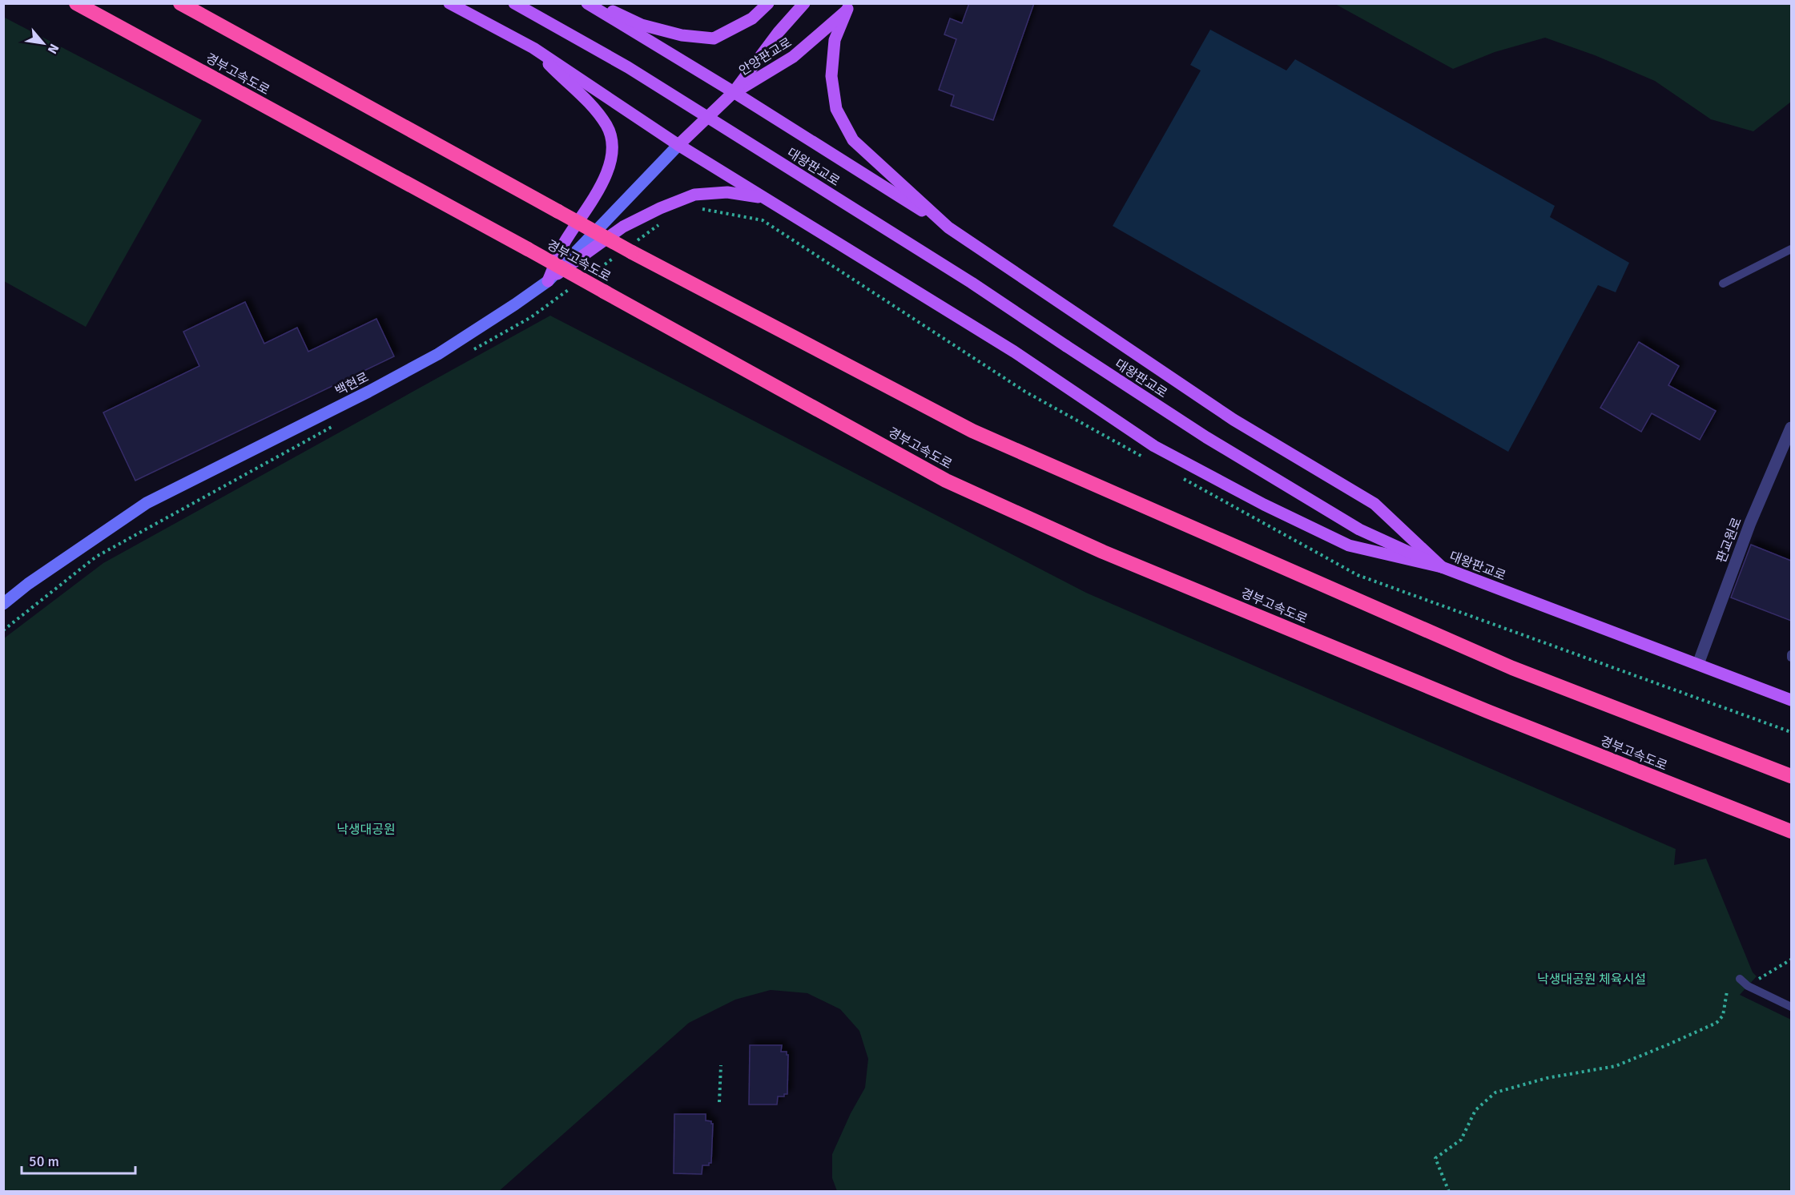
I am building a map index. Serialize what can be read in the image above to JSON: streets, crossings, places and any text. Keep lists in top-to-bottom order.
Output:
{
  "streets": {
    "highway": ["경부고속도로"],
    "main road": ["안양판교로", "대왕판교로", "백현로"],
    "street": ["판교원로"]
  },
  "crossings": [
    ["안양판교로", "대왕판교로"],
    ["안양판교로", "백현로"],
    ["대왕판교로", "판교원로"]
  ],
  "parks": ["낙생대공원", "낙생대공원 체육시설"],
  "scale_bar": "50 m",
  "north": "bottom right"
}
